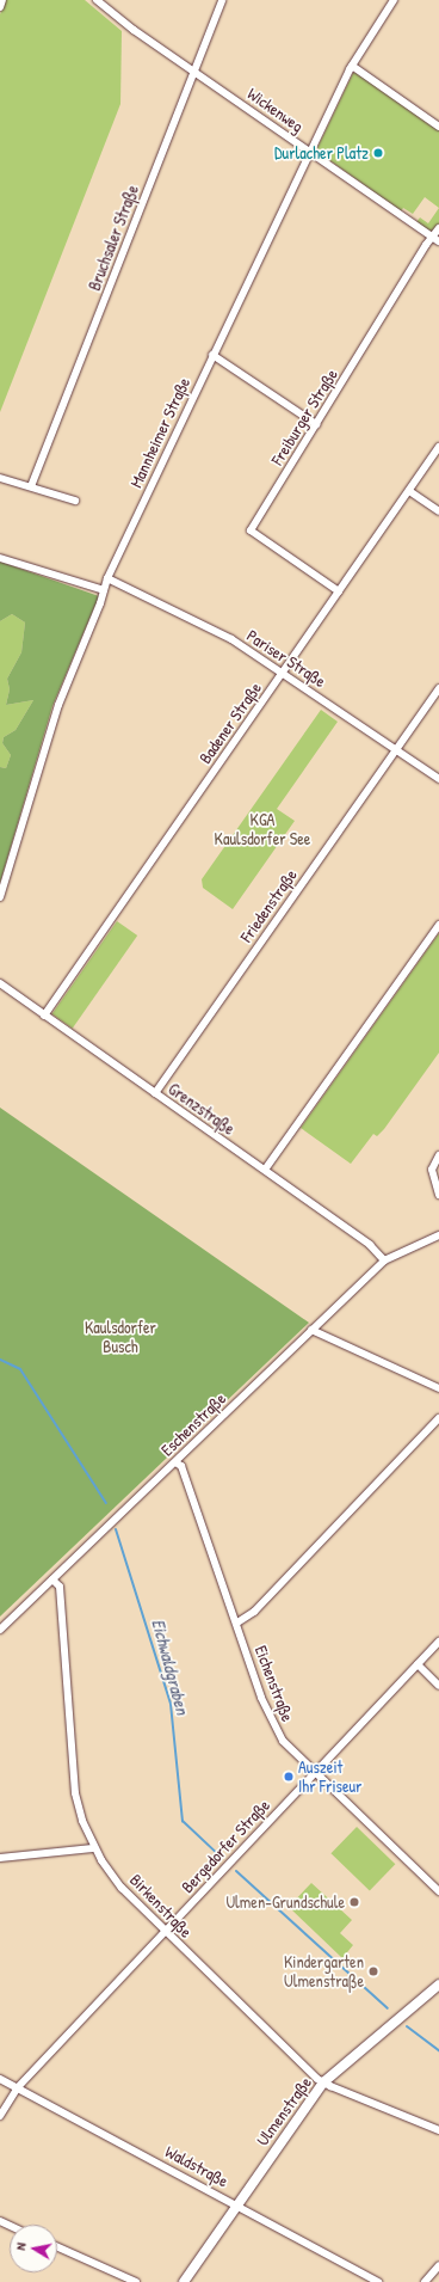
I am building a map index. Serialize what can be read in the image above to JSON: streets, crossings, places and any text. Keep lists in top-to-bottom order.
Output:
{
  "streets": {
    "street": [
      "Wickenweg",
      "Bruchsaler Straße",
      "Freiburger Straße",
      "Mannheimer Straße",
      "Pariser Straße",
      "Badener Straße",
      "Friedenstraße",
      "Grenzstraße",
      "Eschenstraße",
      "Eichenstraße",
      "Bergedorfer Straße",
      "Birkenstraße",
      "Ulmenstraße",
      "Waldstraße"
    ]
  },
  "crossings": [
    ["Wickenweg", "Bruchsaler Straße"],
    ["Wickenweg", "Freiburger Straße"],
    ["Wickenweg", "Mannheimer Straße"],
    ["Freiburger Straße", "Badener Straße"],
    ["Mannheimer Straße", "Pariser Straße"],
    ["Pariser Straße", "Badener Straße"],
    ["Pariser Straße", "Friedenstraße"],
    ["Badener Straße", "Grenzstraße"],
    ["Friedenstraße", "Grenzstraße"],
    ["Grenzstraße", "Eschenstraße"],
    ["Eschenstraße", "Eichenstraße"],
    ["Eschenstraße", "Birkenstraße"],
    ["Eichenstraße", "Bergedorfer Straße"],
    ["Bergedorfer Straße", "Birkenstraße"],
    ["Bergedorfer Straße", "Waldstraße"],
    ["Birkenstraße", "Ulmenstraße"],
    ["Ulmenstraße", "Waldstraße"]
  ],
  "water": ["Eichwaldgraben"],
  "parks": ["KGA Kaulsdorfer See", "Kaulsdorfer Busch"],
  "places": [
    "Durlacher Platz",
    "Auszeit Ihr Friseur",
    "Ulmen-Grundschule",
    "Kindergarten Ulmenstraße"
  ],
  "north": "left"
}
